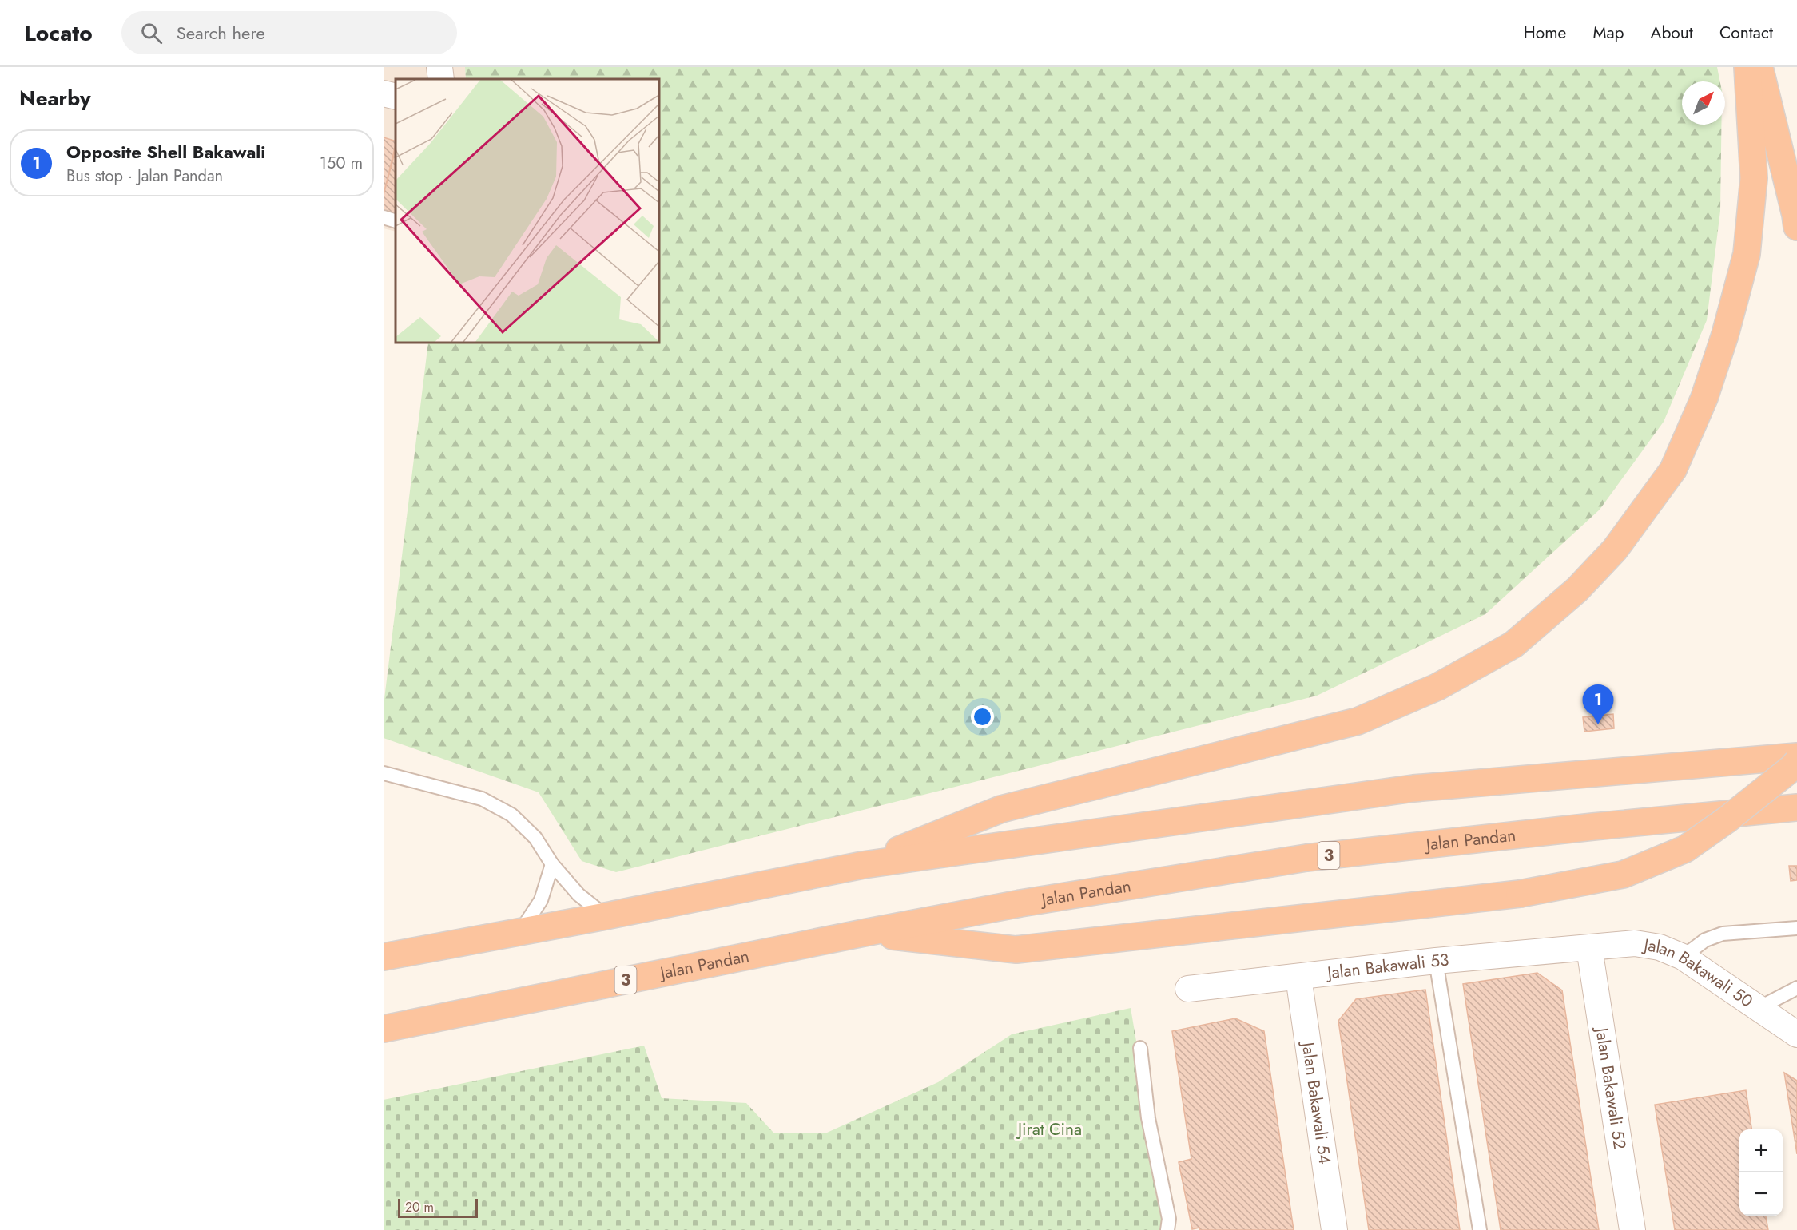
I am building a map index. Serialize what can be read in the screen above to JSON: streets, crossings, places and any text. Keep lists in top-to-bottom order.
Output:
{
  "streets": {
    "highway": ["Jalan Pandan", "3"],
    "street": [
      "Jalan Bakawali 53",
      "Jalan Bakawali 50",
      "Jalan Bakawali 52",
      "Jalan Bakawali 54"
    ]
  },
  "crossings": [
    ["Jalan Bakawali 53", "Jalan Bakawali 50"],
    ["Jalan Bakawali 53", "Jalan Bakawali 52"],
    ["Jalan Bakawali 53", "Jalan Bakawali 54"],
    ["Jalan Bakawali 50", "Jalan Bakawali 52"]
  ],
  "parks": ["Jirat Cina"],
  "scale_bar": "20 m",
  "north": "top right",
  "page": {
    "header": "Locato",
    "search": "Search here",
    "nav": [
      "Home",
      "Map",
      "About",
      "Contact"
    ],
    "heading": "Nearby",
    "list": [
      {
        "mark": "1",
        "name": "Opposite Shell Bakawali",
        "note": "Bus stop · Jalan Pandan",
        "value": "150 m"
      }
    ],
    "pins": "1",
    "map_buttons": ["+", "−"],
    "scale": "20 m"
  }
}
